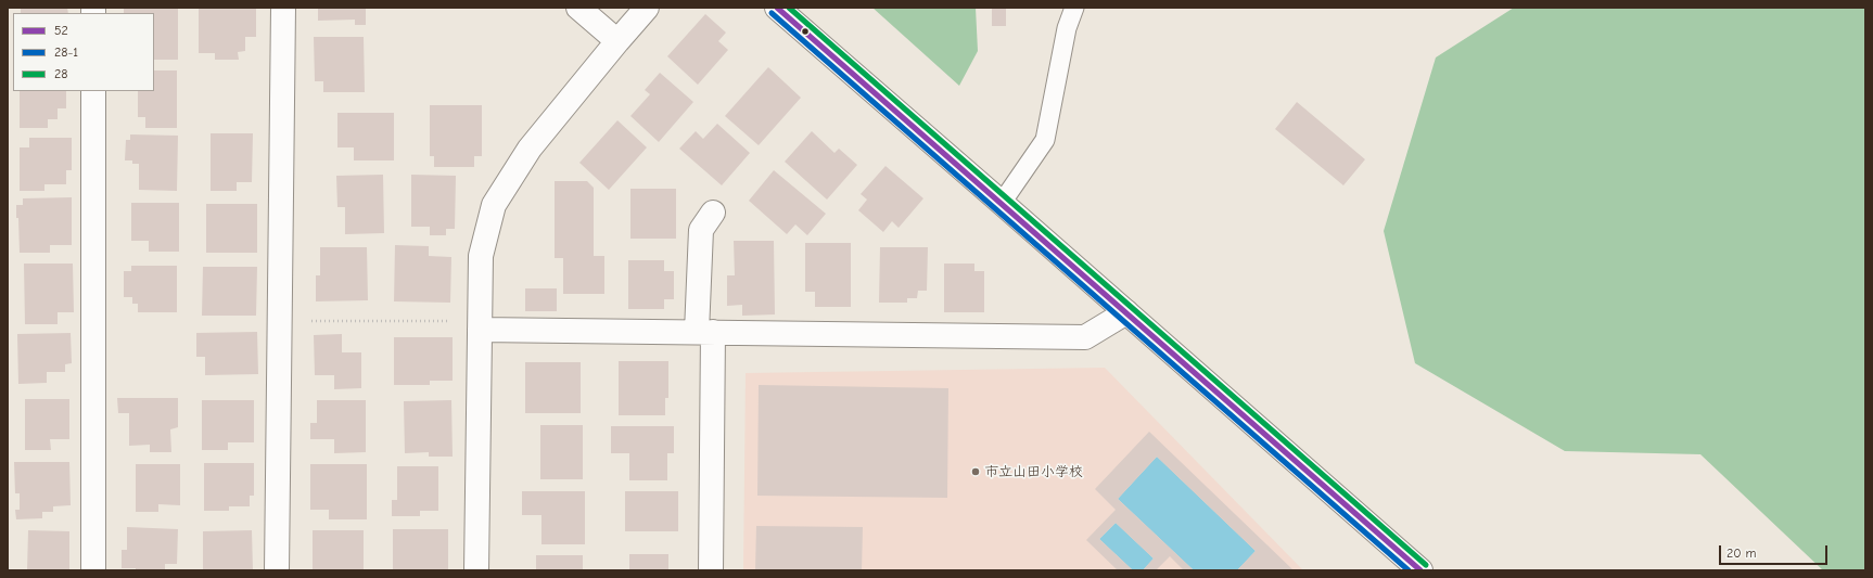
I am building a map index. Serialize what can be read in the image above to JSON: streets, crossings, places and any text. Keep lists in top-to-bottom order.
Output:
{
  "places": ["市立山田小学校"],
  "lines": ["transit line 52", "transit line 28", "transit line 28-1"],
  "legend": ["52", "28-1", "28"],
  "scale_bar": "20 m"
}
